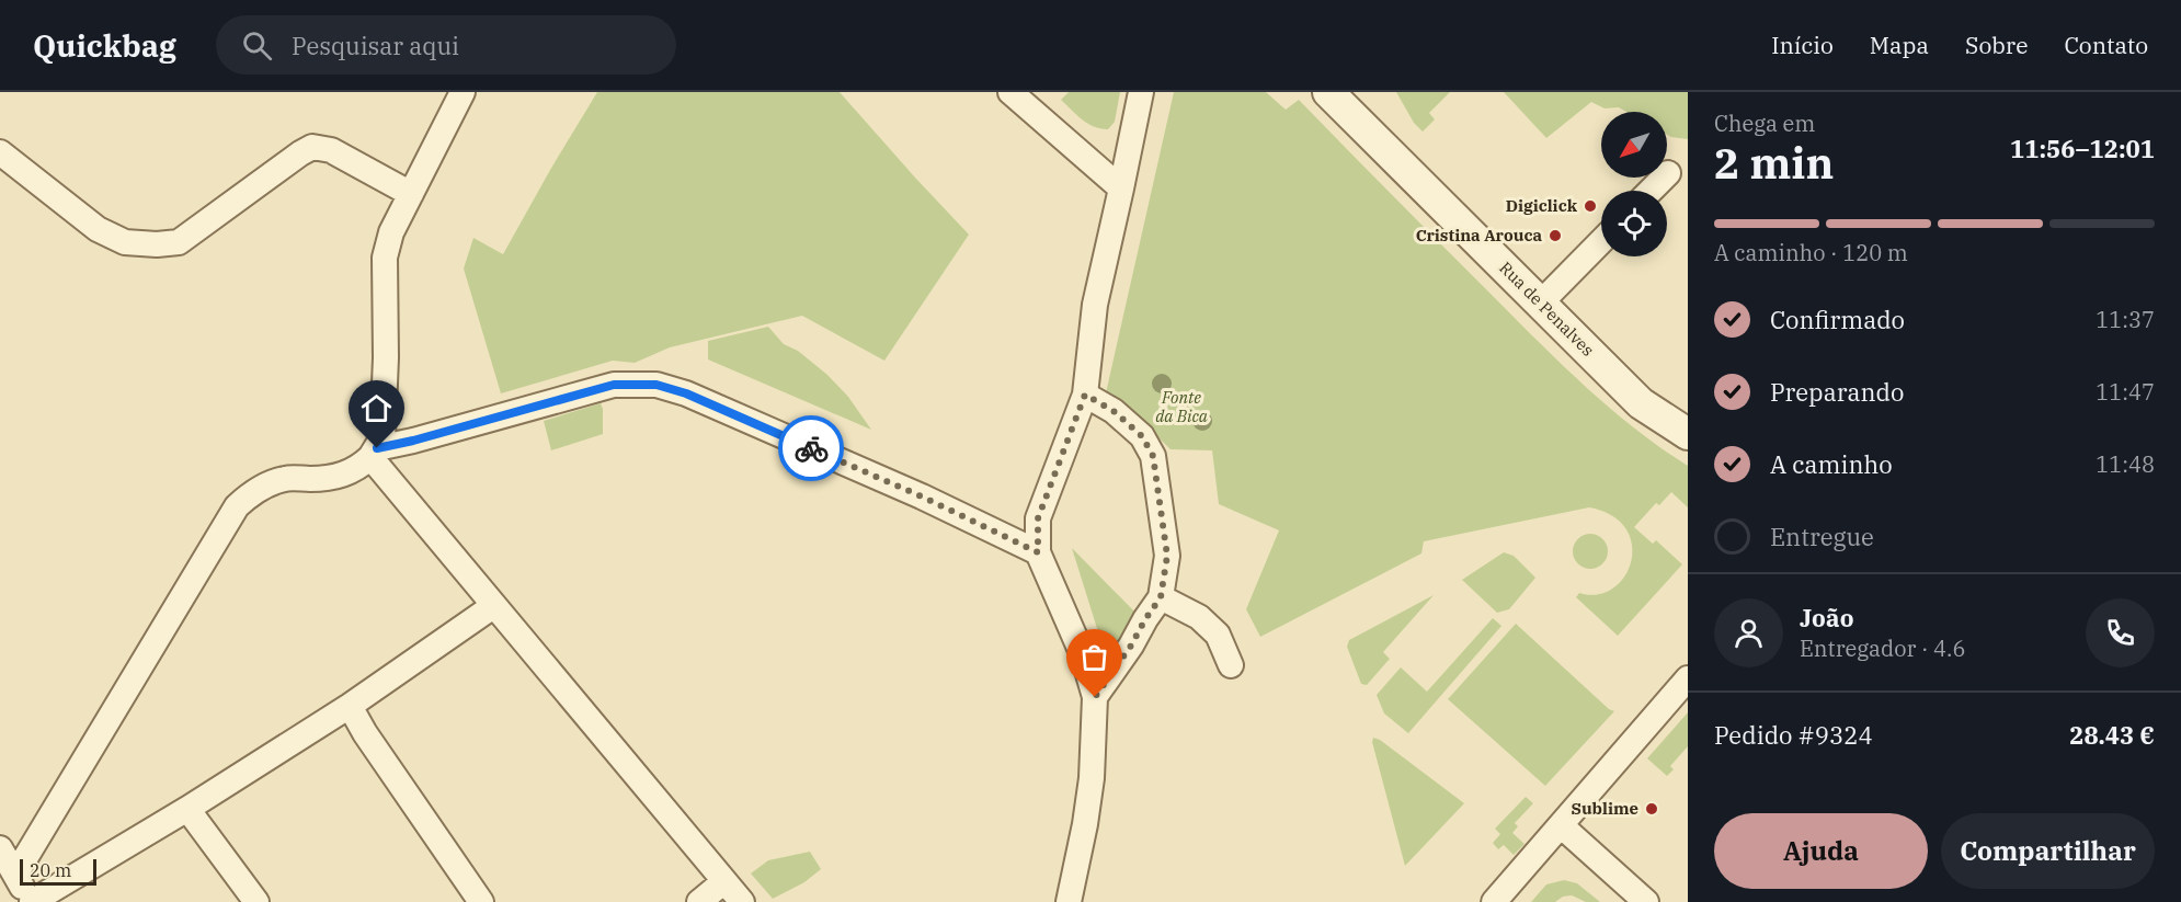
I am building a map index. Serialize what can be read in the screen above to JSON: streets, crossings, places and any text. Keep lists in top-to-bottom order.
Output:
{
  "streets": {
    "street": ["Rua de Penalves"]
  },
  "parks": ["Fonte da Bica"],
  "places": ["Digiclick", "Cristina Arouca", "Sublime"],
  "scale_bar": "20 m",
  "north": "bottom left",
  "page": {
    "header": "Quickbag",
    "search": "Pesquisar aqui",
    "nav": [
      "Início",
      "Mapa",
      "Sobre",
      "Contato"
    ],
    "heading": ["2 min", "Chega em", "11:56–12:01"],
    "panel": [
      "João",
      "Entregador · 4.6",
      "Pedido #9324",
      "28.43 €"
    ],
    "bar": "A caminho · 120 m",
    "list": [
      ["Confirmado", "11:37"],
      ["Preparando", "11:47"],
      ["A caminho", "11:48"],
      "Entregue"
    ],
    "buttons": ["Ajuda", "Compartilhar"],
    "scale": "20 m"
  }
}
